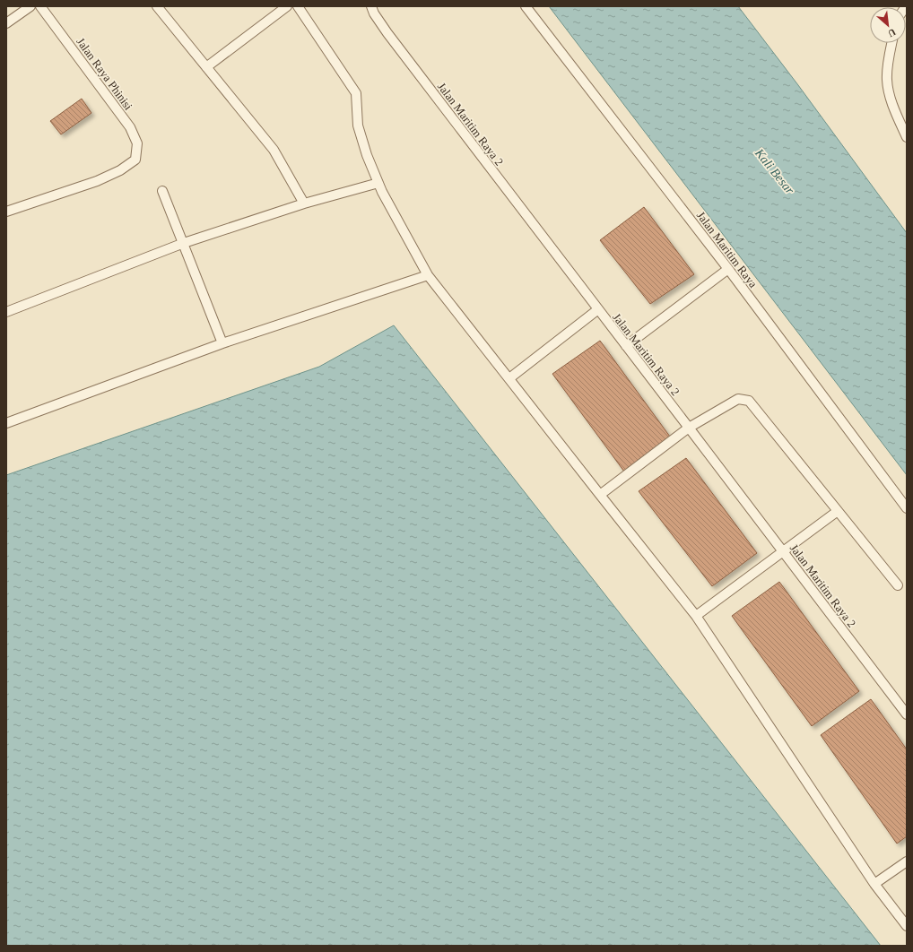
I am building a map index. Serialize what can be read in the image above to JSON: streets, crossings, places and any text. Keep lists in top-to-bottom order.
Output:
{
  "streets": {
    "lane": ["Jalan Raya Phinisi", "Jalan Maritim Raya 2", "Jalan Maritim Raya"]
  },
  "water": ["Kali Besar"],
  "north": "bottom right"
}
